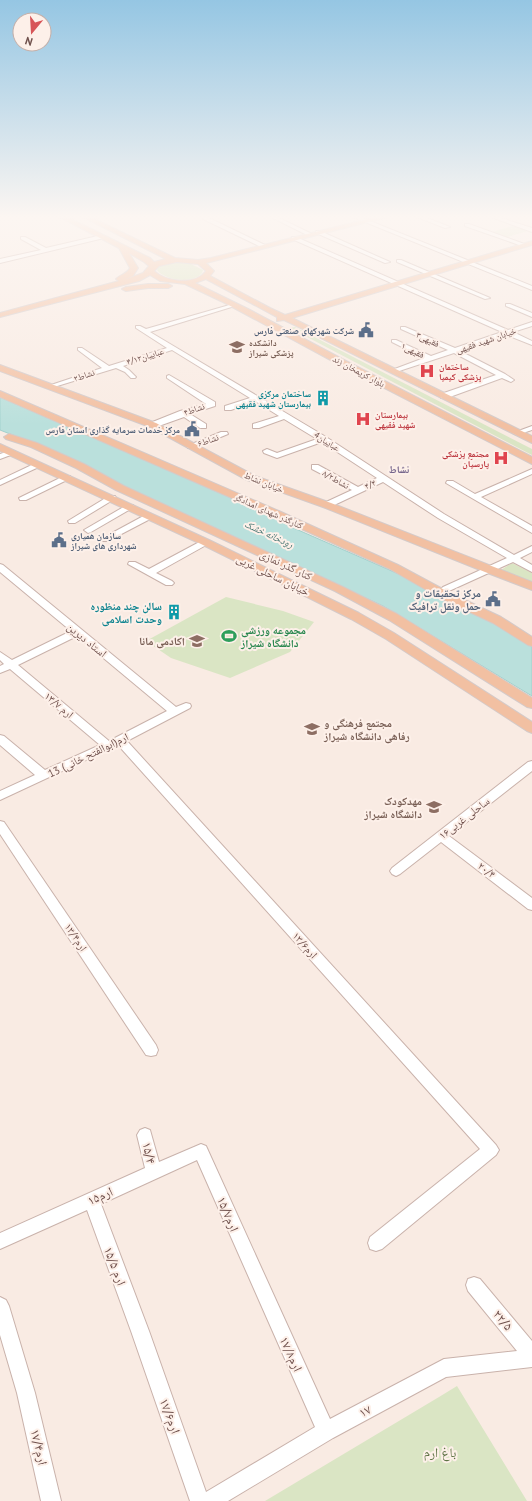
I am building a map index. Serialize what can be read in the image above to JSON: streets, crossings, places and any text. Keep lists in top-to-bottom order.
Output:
{
  "streets": {
    "main road": [
      "بلوار کریمخان زند",
      "خیابان نشاط",
      "کنارگذر شهدای امدادگر",
      "کنار گذر نمازی",
      "خیابان ساحلی غربی"
    ],
    "street": [
      "فقیهی۳",
      "خیابان شهید فقیهی",
      "فقیهی۱",
      "عباییان۴/۱۲",
      "نشاط۲",
      "نشاط۴",
      "نشاط۶",
      "عباییان4",
      "نشاط۸/۲",
      "۴/۴",
      "استاد دیرین",
      "۱۳/۷ ارم",
      "13 ارم(ابوالفتح خانی)",
      "ساحلی غربی۱۶",
      "۲۰/۴",
      "۱۳/۴ارم",
      "۱۳/۶ارم",
      "۱۵/۴",
      "ارم۱۵",
      "ارم۱۵/۷",
      "ارم ۱۵/۵",
      "۲۲/۵",
      "ارم۱۷/۸",
      "۱۷",
      "ارم۱۷/۶",
      "ارم۱۷/۴"
    ]
  },
  "crossings": [
    ["فقیهی۳", "خیابان شهید فقیهی"],
    ["خیابان شهید فقیهی", "فقیهی۱"],
    ["خیابان شهید فقیهی", "بلوار کریمخان زند"],
    ["عباییان۴/۱۲", "نشاط۲"],
    ["عباییان۴/۱۲", "عباییان4"],
    ["بلوار کریمخان زند", "عباییان4"],
    ["نشاط۲", "خیابان نشاط"],
    ["نشاط۴", "خیابان نشاط"],
    ["نشاط۶", "خیابان نشاط"],
    ["عباییان4", "۴/۴"],
    ["نشاط۸/۲", "۴/۴"],
    ["خیابان نشاط", "۴/۴"],
    ["استاد دیرین", "13 ارم(ابوالفتح خانی)"],
    ["۱۳/۷ ارم", "13 ارم(ابوالفتح خانی)"],
    ["13 ارم(ابوالفتح خانی)", "۱۳/۶ارم"],
    ["ساحلی غربی۱۶", "۲۰/۴"],
    ["۱۵/۴", "ارم۱۵"],
    ["ارم۱۵", "ارم۱۵/۷"],
    ["ارم۱۵", "ارم ۱۵/۵"],
    ["ارم۱۵/۷", "ارم۱۷/۸"],
    ["ارم ۱۵/۵", "ارم۱۷/۶"],
    ["ارم۱۷/۸", "۱۷"]
  ],
  "districts": ["نشاط"],
  "water": ["رودخانه خشک"],
  "parks": ["باغ ارم"],
  "places": {
    "public building": [
      "شرکت شهرکهای صنعتی فارس",
      "مرکز خدمات سرمایه گذاری استان فارس",
      "سازمان همیاری شهرداری های شیراز",
      "مرکز تحقیقات و حمل ونقل ترافیک"
    ],
    "school or university": [
      "دانشکده پزشکی شیراز",
      "اکادمی مانا",
      "مجتمع فرهنگی و رفاهی دانشگاه شیراز",
      "مهدکودک دانشگاه شیراز"
    ],
    "hospital": ["ساختمان پزشکی کیمیا", "بیمارستان شهید فقیهی", "مجتمع پزشکی پارسیان"],
    "building": ["ساختمان مرکزی بیمارستان شهید فقیهی", "سالن چند منظوره وحدت اسلامی"],
    "sports": ["مجموعه ورزشی دانشگاه شیراز"]
  },
  "north": "bottom"
}
